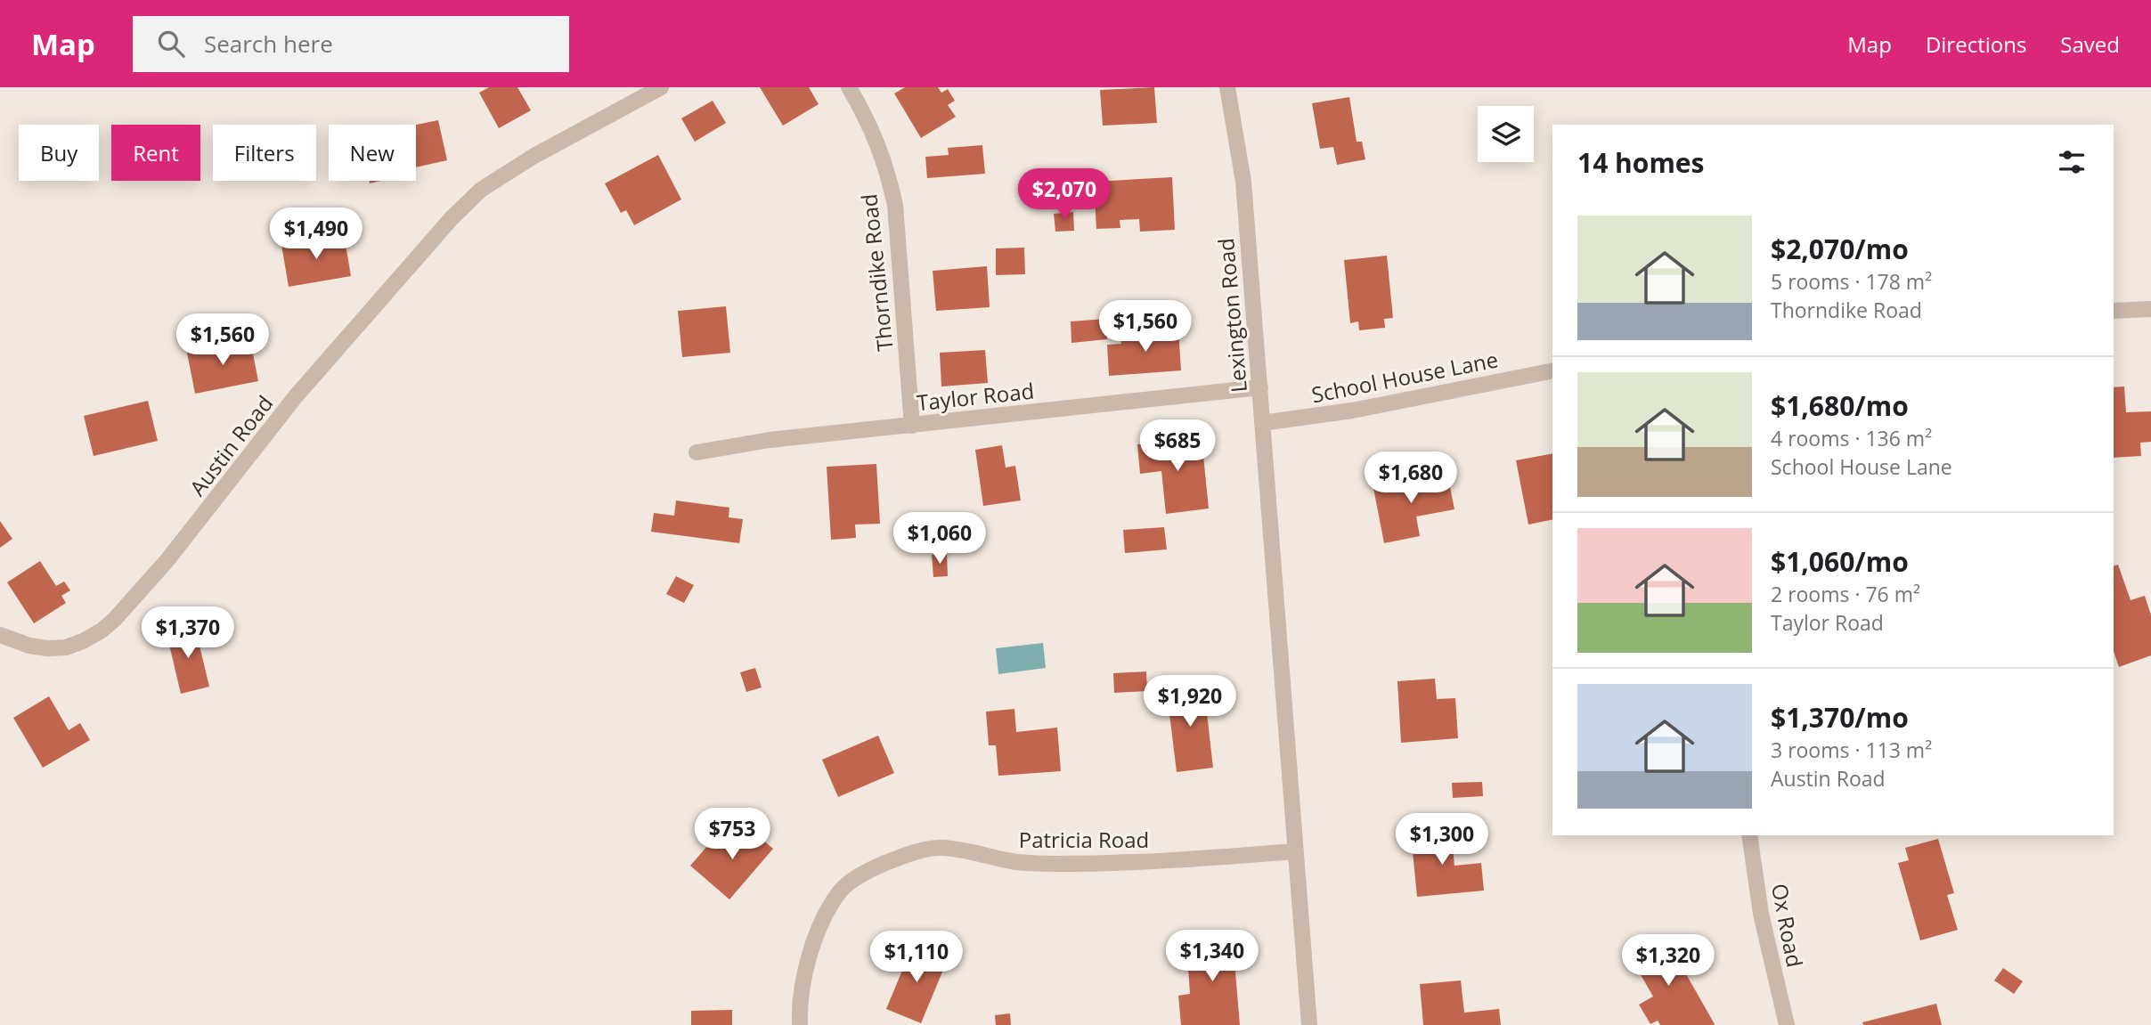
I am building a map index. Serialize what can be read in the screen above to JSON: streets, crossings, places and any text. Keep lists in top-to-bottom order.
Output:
{
  "streets": {
    "street": [
      "Thorndike Road",
      "Lexington Road",
      "School House Lane",
      "Taylor Road",
      "Austin Road",
      "Patricia Road",
      "Ox Road"
    ]
  },
  "crossings": [
    ["Thorndike Road", "Taylor Road"],
    ["Lexington Road", "School House Lane"],
    ["Lexington Road", "Taylor Road"],
    ["Lexington Road", "Patricia Road"]
  ],
  "page": {
    "header": "Map",
    "search": "Search here",
    "nav": ["Map", "Directions", "Saved"],
    "chip": [
      "Buy",
      "Rent",
      "Filters",
      "New"
    ],
    "heading": "14 homes",
    "price": [
      "$2,070",
      "$1,490",
      "$1,560",
      "$1,560",
      "$685",
      "$1,680",
      "$1,060",
      "$1,370",
      "$1,920",
      "$753",
      "$1,300",
      "$1,340",
      "$1,110",
      "$1,320"
    ],
    "list": [
      {
        "name": "$2,070/mo",
        "note": "5 rooms · 178 m² · Thorndike Road"
      },
      {
        "name": "$1,680/mo",
        "note": "4 rooms · 136 m² · School House Lane"
      },
      {
        "name": "$1,060/mo",
        "note": "2 rooms · 76 m² · Taylor Road"
      },
      {
        "name": "$1,370/mo",
        "note": "3 rooms · 113 m² · Austin Road"
      }
    ]
  }
}
